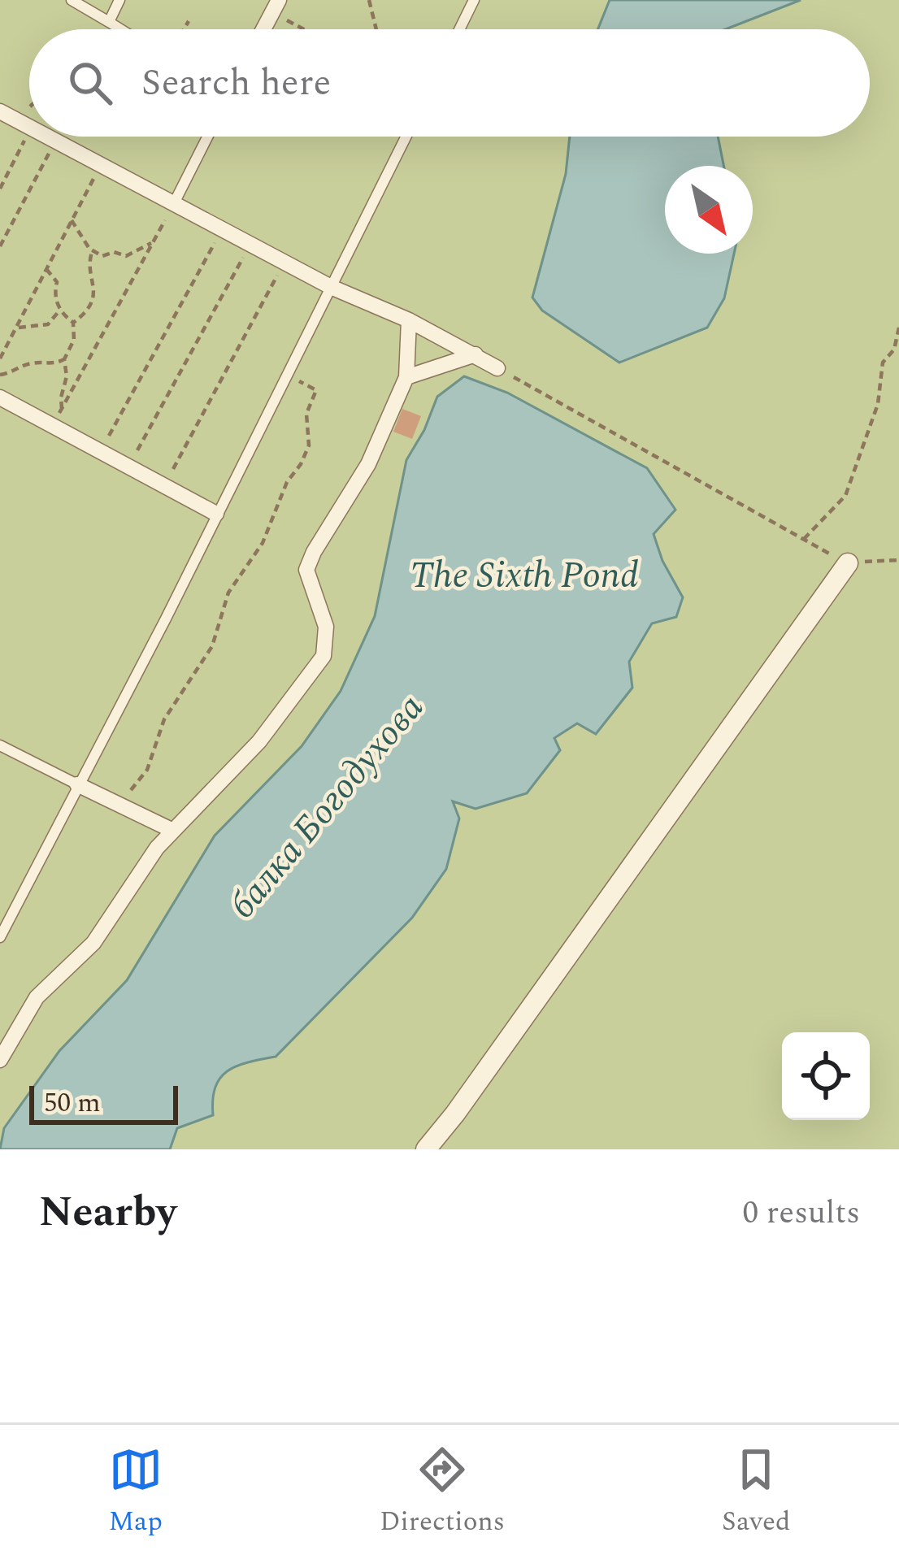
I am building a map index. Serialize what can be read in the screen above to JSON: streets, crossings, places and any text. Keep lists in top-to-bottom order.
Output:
{
  "water": ["The Sixth Pond", "балка Богодухова"],
  "scale_bar": "50 m",
  "north": "bottom right",
  "page": {
    "search": "Search here",
    "scale": "50 m",
    "heading": ["Nearby", "0 results"],
    "nav": ["Map", "Directions", "Saved"]
  }
}
